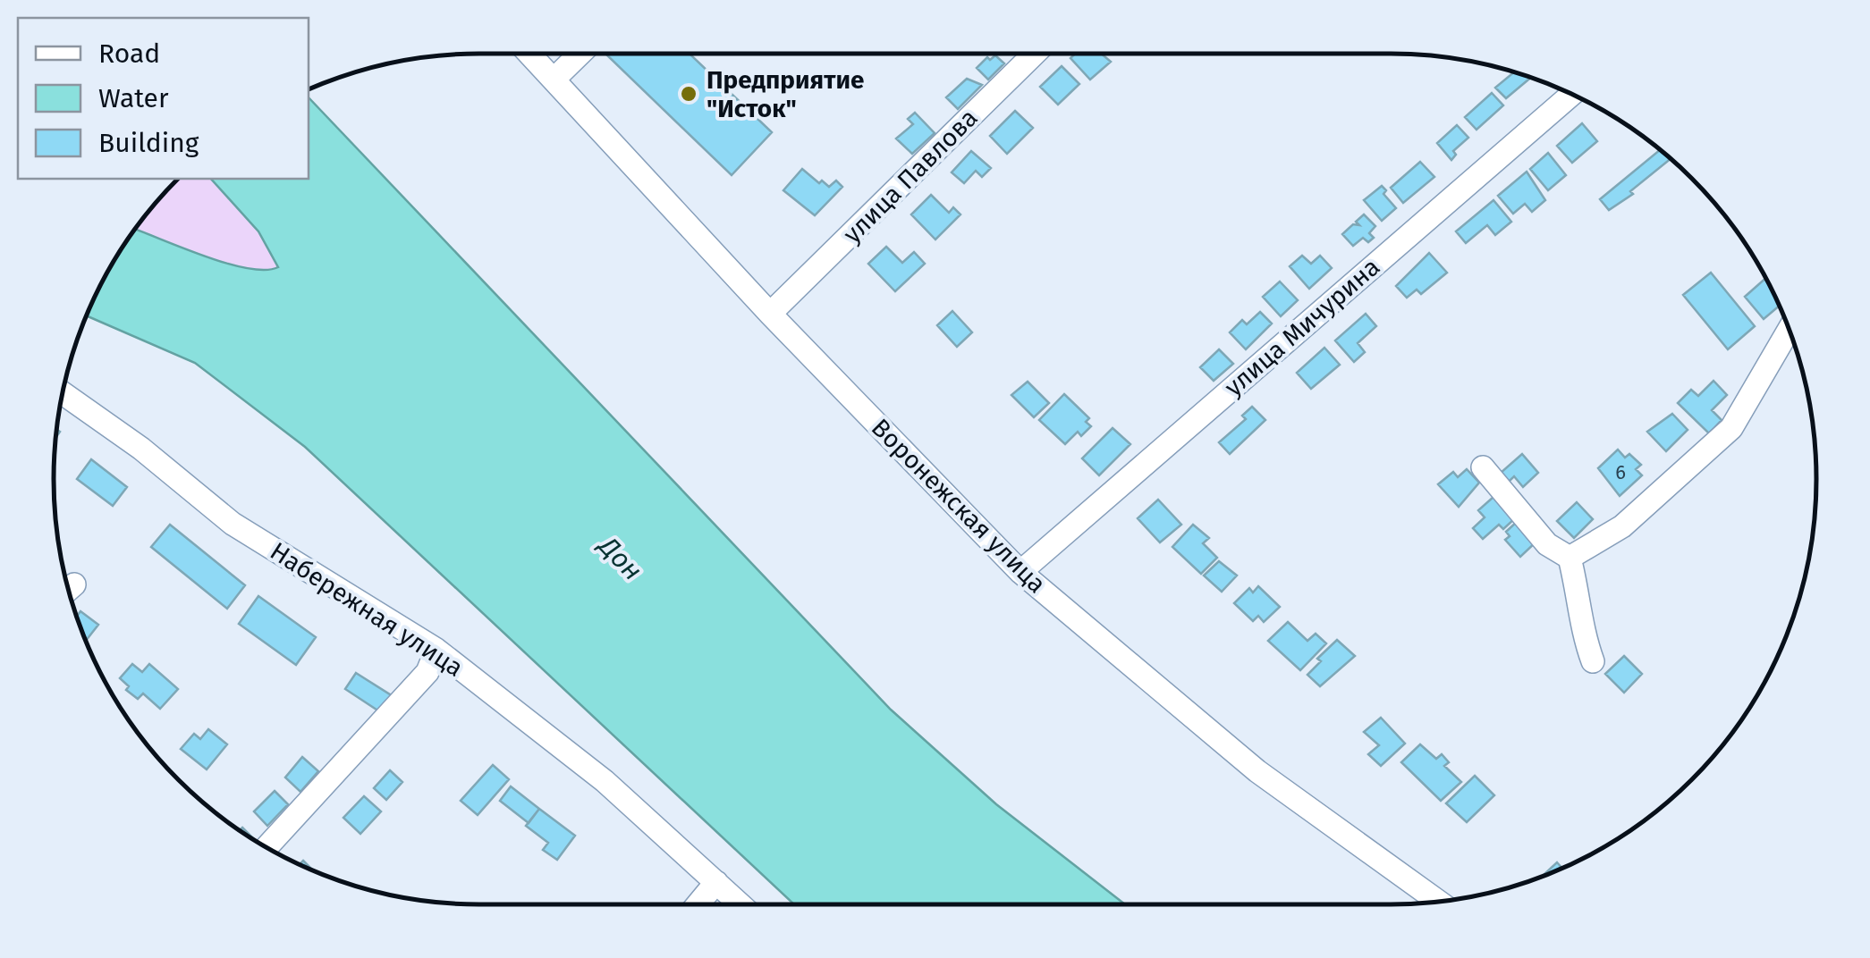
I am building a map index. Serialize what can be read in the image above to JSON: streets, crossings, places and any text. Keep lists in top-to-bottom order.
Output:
{
  "streets": {
    "street": [
      "улица Павлова",
      "улица Мичурина",
      "Воронежская улица",
      "Набережная улица"
    ]
  },
  "crossings": [
    ["улица Павлова", "Воронежская улица"],
    ["улица Мичурина", "Воронежская улица"]
  ],
  "water": ["Дон"],
  "places": ["Предприятие \"Исток\""],
  "house_numbers": ["6"],
  "legend": ["Road", "Water", "Building"]
}
